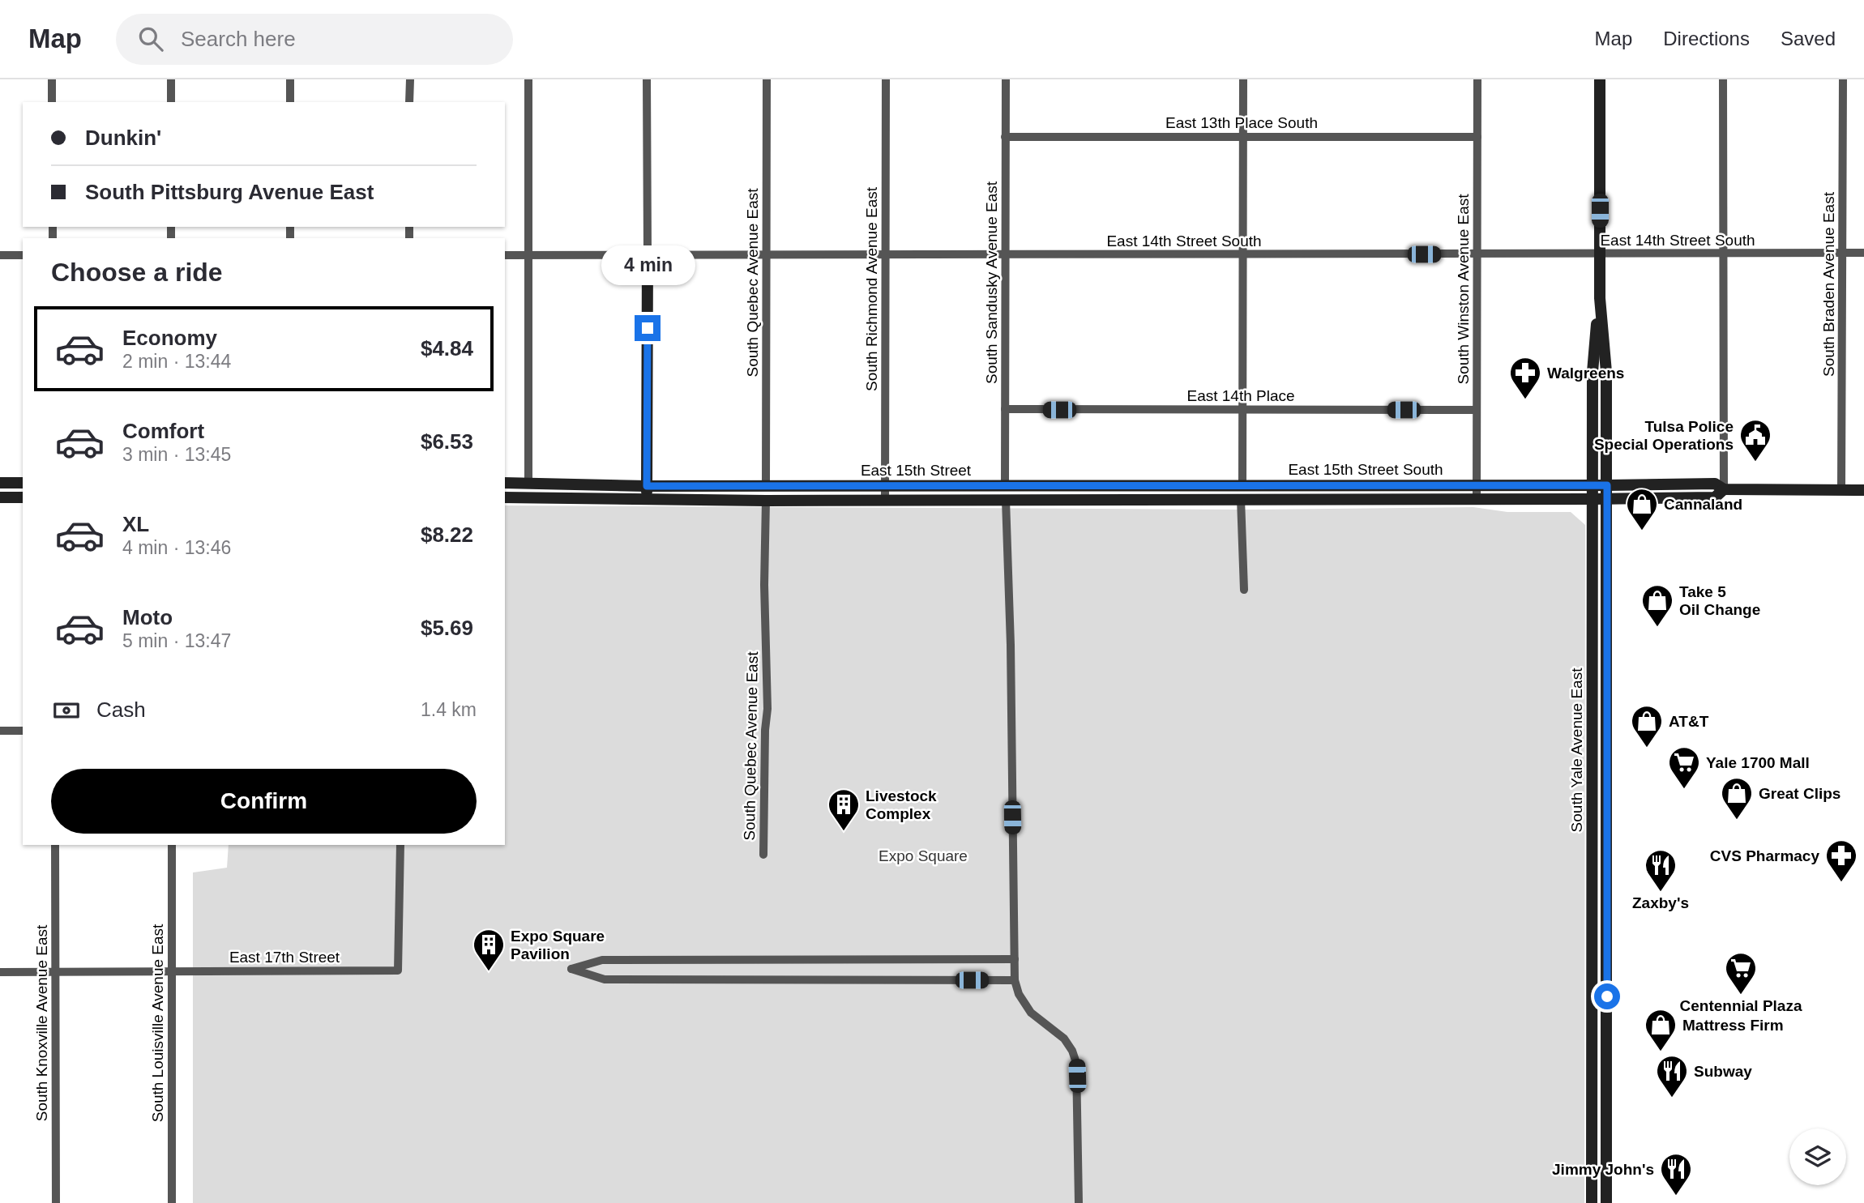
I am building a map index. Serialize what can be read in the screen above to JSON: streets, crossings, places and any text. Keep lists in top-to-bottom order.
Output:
{
  "streets": {
    "main road": ["East 15th Street South", "East 15th Street", "South Yale Avenue East"],
    "street": [
      "East 13th Place South",
      "East 14th Street South",
      "South Quebec Avenue East",
      "South Sandusky Avenue East",
      "South Braden Avenue East",
      "South Richmond Avenue East",
      "South Winston Avenue East",
      "East 14th Place",
      "East 17th Street",
      "South Knoxville Avenue East",
      "South Louisville Avenue East"
    ]
  },
  "crossings": [
    ["East 13th Place South", "South Sandusky Avenue East"],
    ["East 13th Place South", "South Winston Avenue East"],
    ["East 14th Street South", "South Quebec Avenue East"],
    ["East 14th Street South", "South Sandusky Avenue East"],
    ["East 14th Street South", "South Braden Avenue East"],
    ["East 14th Street South", "South Richmond Avenue East"],
    ["East 14th Street South", "South Winston Avenue East"],
    ["East 14th Street South", "South Yale Avenue East"],
    ["South Quebec Avenue East", "East 15th Street"],
    ["South Sandusky Avenue East", "East 14th Place"],
    ["South Sandusky Avenue East", "East 15th Street South"],
    ["South Sandusky Avenue East", "East 15th Street"],
    ["South Braden Avenue East", "East 15th Street South"],
    ["South Richmond Avenue East", "East 15th Street"],
    ["South Winston Avenue East", "East 14th Place"],
    ["South Winston Avenue East", "East 15th Street South"],
    ["East 15th Street South", "East 15th Street"],
    ["East 15th Street South", "South Yale Avenue East"],
    ["East 17th Street", "South Knoxville Avenue East"],
    ["East 17th Street", "South Louisville Avenue East"]
  ],
  "parks": ["Expo Square"],
  "places": {
    "pharmacy": ["Walgreens", "CVS Pharmacy"],
    "public building": ["Tulsa Police Special Operations"],
    "shop": [
      "Cannaland",
      "Take 5 Oil Change",
      "AT&T",
      "Great Clips",
      "Mattress Firm"
    ],
    "supermarket": ["Yale 1700 Mall", "Centennial Plaza"],
    "building": ["Livestock Complex", "Expo Square Pavilion"],
    "restaurant": ["Zaxby's", "Subway", "Jimmy John's"]
  },
  "page": {
    "header": "Map",
    "search": "Search here",
    "nav": ["Map", "Directions", "Saved"],
    "banner": ["Dunkin'", "South Pittsburg Avenue East"],
    "heading": "Choose a ride",
    "bubble": "4 min",
    "list": [
      {
        "name": "Economy",
        "note": "2 min · 13:44",
        "value": "$4.84"
      },
      {
        "name": "Comfort",
        "note": "3 min · 13:45",
        "value": "$6.53"
      },
      {
        "name": "XL",
        "note": "4 min · 13:46",
        "value": "$8.22"
      },
      {
        "name": "Moto",
        "note": "5 min · 13:47",
        "value": "$5.69"
      }
    ],
    "pay": ["Cash", "1.4 km"],
    "buttons": "Confirm"
  }
}
